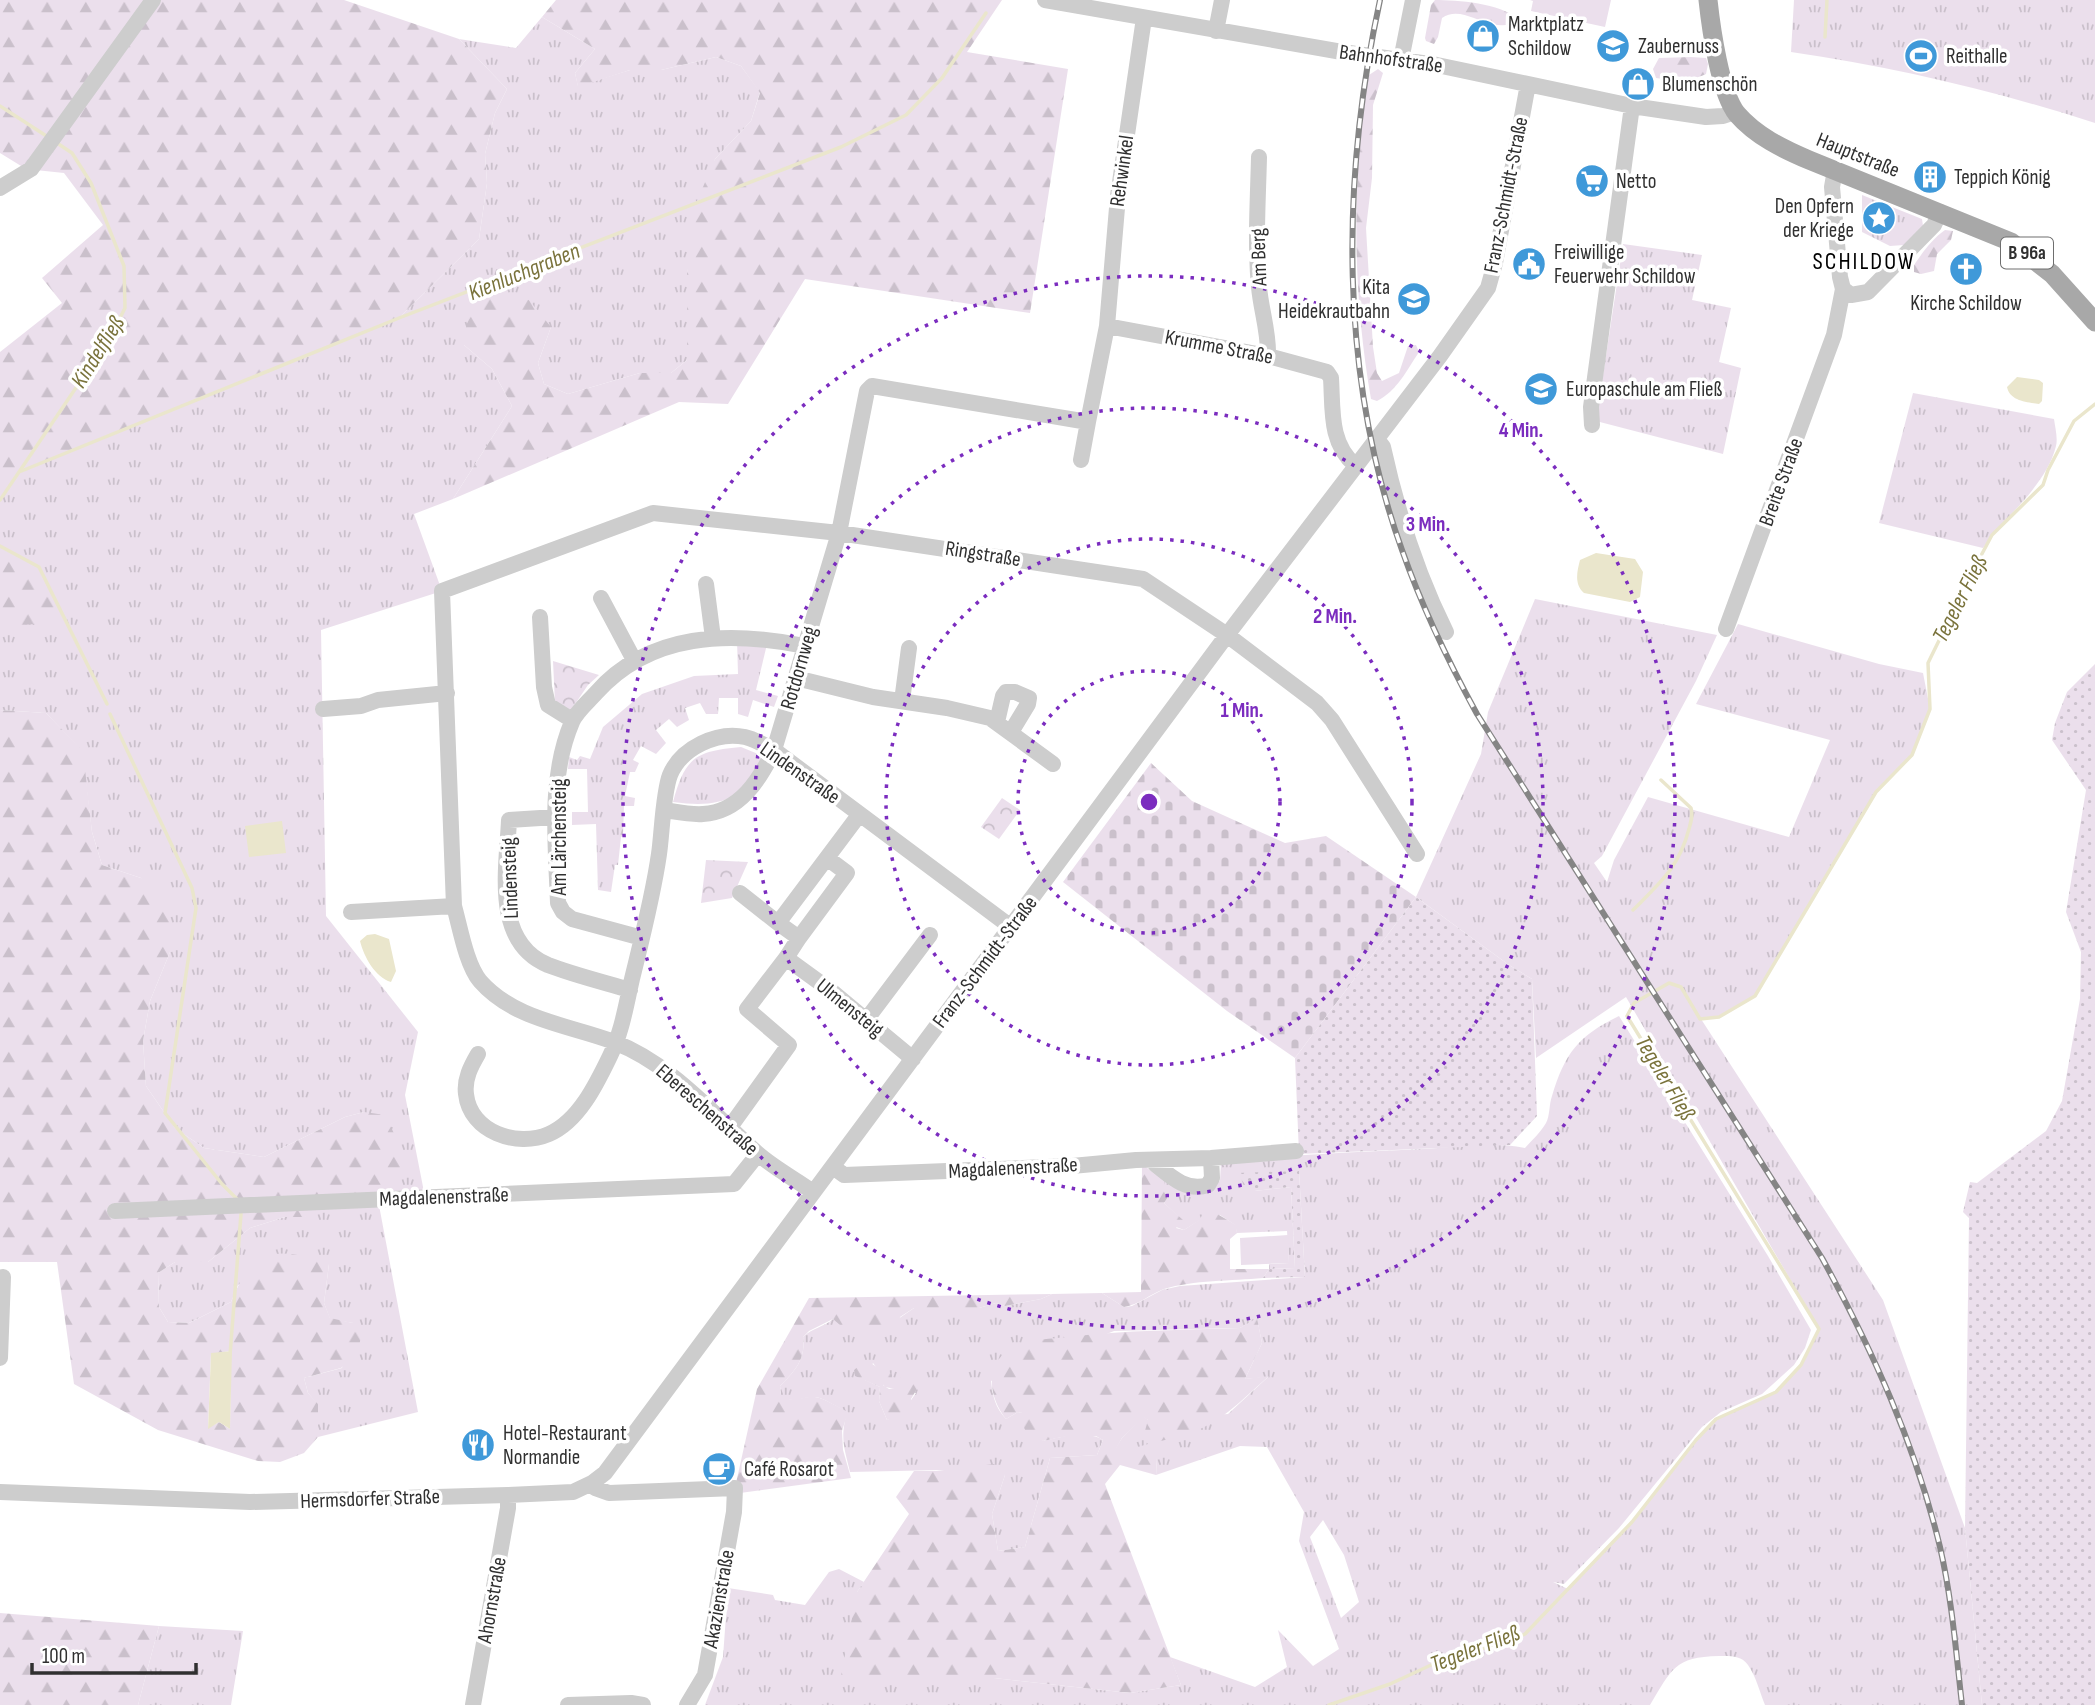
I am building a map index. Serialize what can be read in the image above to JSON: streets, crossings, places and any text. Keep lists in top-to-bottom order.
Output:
{
  "streets": {
    "main road": ["Hauptstraße", "B 96a"],
    "street": [
      "Bahnhofstraße",
      "Rehwinkel",
      "Franz-Schmidt-Straße",
      "Am Berg",
      "Krumme Straße",
      "Breite Straße",
      "Ringstraße",
      "Rotdornweg",
      "Lindenstraße",
      "Am Lärchensteig",
      "Lindensteig",
      "Ulmensteig",
      "Ebereschenstraße",
      "Magdalenenstraße",
      "Hermsdorfer Straße",
      "Akazienstraße",
      "Ahornstraße"
    ]
  },
  "crossings": [
    ["Bahnhofstraße", "Hauptstraße"],
    ["Bahnhofstraße", "Rehwinkel"],
    ["Bahnhofstraße", "Franz-Schmidt-Straße"],
    ["Hauptstraße", "Breite Straße"],
    ["Rehwinkel", "Krumme Straße"],
    ["Franz-Schmidt-Straße", "Krumme Straße"],
    ["Franz-Schmidt-Straße", "Ringstraße"],
    ["Franz-Schmidt-Straße", "Lindenstraße"],
    ["Franz-Schmidt-Straße", "Ulmensteig"],
    ["Franz-Schmidt-Straße", "Ebereschenstraße"],
    ["Franz-Schmidt-Straße", "Magdalenenstraße"],
    ["Franz-Schmidt-Straße", "Hermsdorfer Straße"],
    ["Franz-Schmidt-Straße", "Akazienstraße"],
    ["Am Berg", "Krumme Straße"],
    ["Ringstraße", "Rotdornweg"],
    ["Ringstraße", "Ebereschenstraße"],
    ["Rotdornweg", "Lindenstraße"],
    ["Rotdornweg", "Am Lärchensteig"],
    ["Lindenstraße", "Am Lärchensteig"],
    ["Lindenstraße", "Lindensteig"],
    ["Lindenstraße", "Ebereschenstraße"],
    ["Am Lärchensteig", "Lindensteig"],
    ["Ebereschenstraße", "Magdalenenstraße"],
    ["Hermsdorfer Straße", "Akazienstraße"],
    ["Hermsdorfer Straße", "Ahornstraße"]
  ],
  "districts": ["SCHILDOW"],
  "water": ["Kienluchgraben", "Kindelfließ", "Tegeler Fließ"],
  "places": {
    "shop": ["Marktplatz Schildow", "Blumenschön"],
    "school or university": ["Zaubernuss", "Kita Heidekrautbahn", "Europaschule am Fließ"],
    "sports": ["Reithalle"],
    "building": ["Teppich König"],
    "supermarket": ["Netto"],
    "place": ["Den Opfern der Kriege"],
    "public building": ["Freiwillige Feuerwehr Schildow"],
    "church": ["Kirche Schildow"],
    "restaurant": ["Hotel-Restaurant Normandie"],
    "cafe": ["Café Rosarot"]
  },
  "scale_bar": "100 m",
  "rings": [
    "4 Min.",
    "3 Min.",
    "2 Min.",
    "1 Min."
  ]
}
